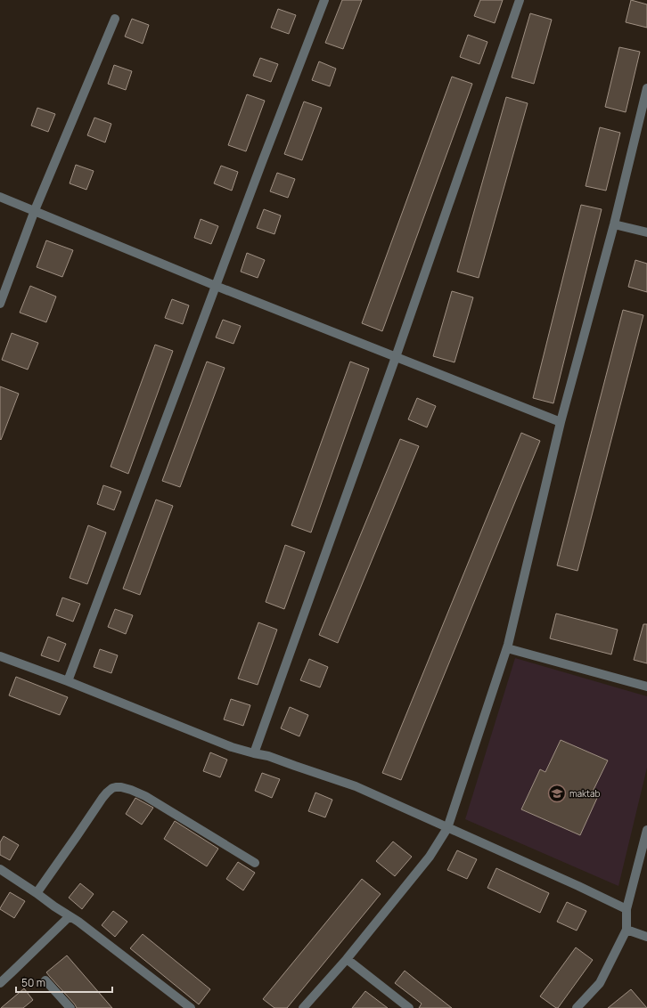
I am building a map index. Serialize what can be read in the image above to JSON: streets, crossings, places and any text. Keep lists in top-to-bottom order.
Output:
{
  "places": {
    "school or university": ["maktab"]
  },
  "scale_bar": "50 m"
}
